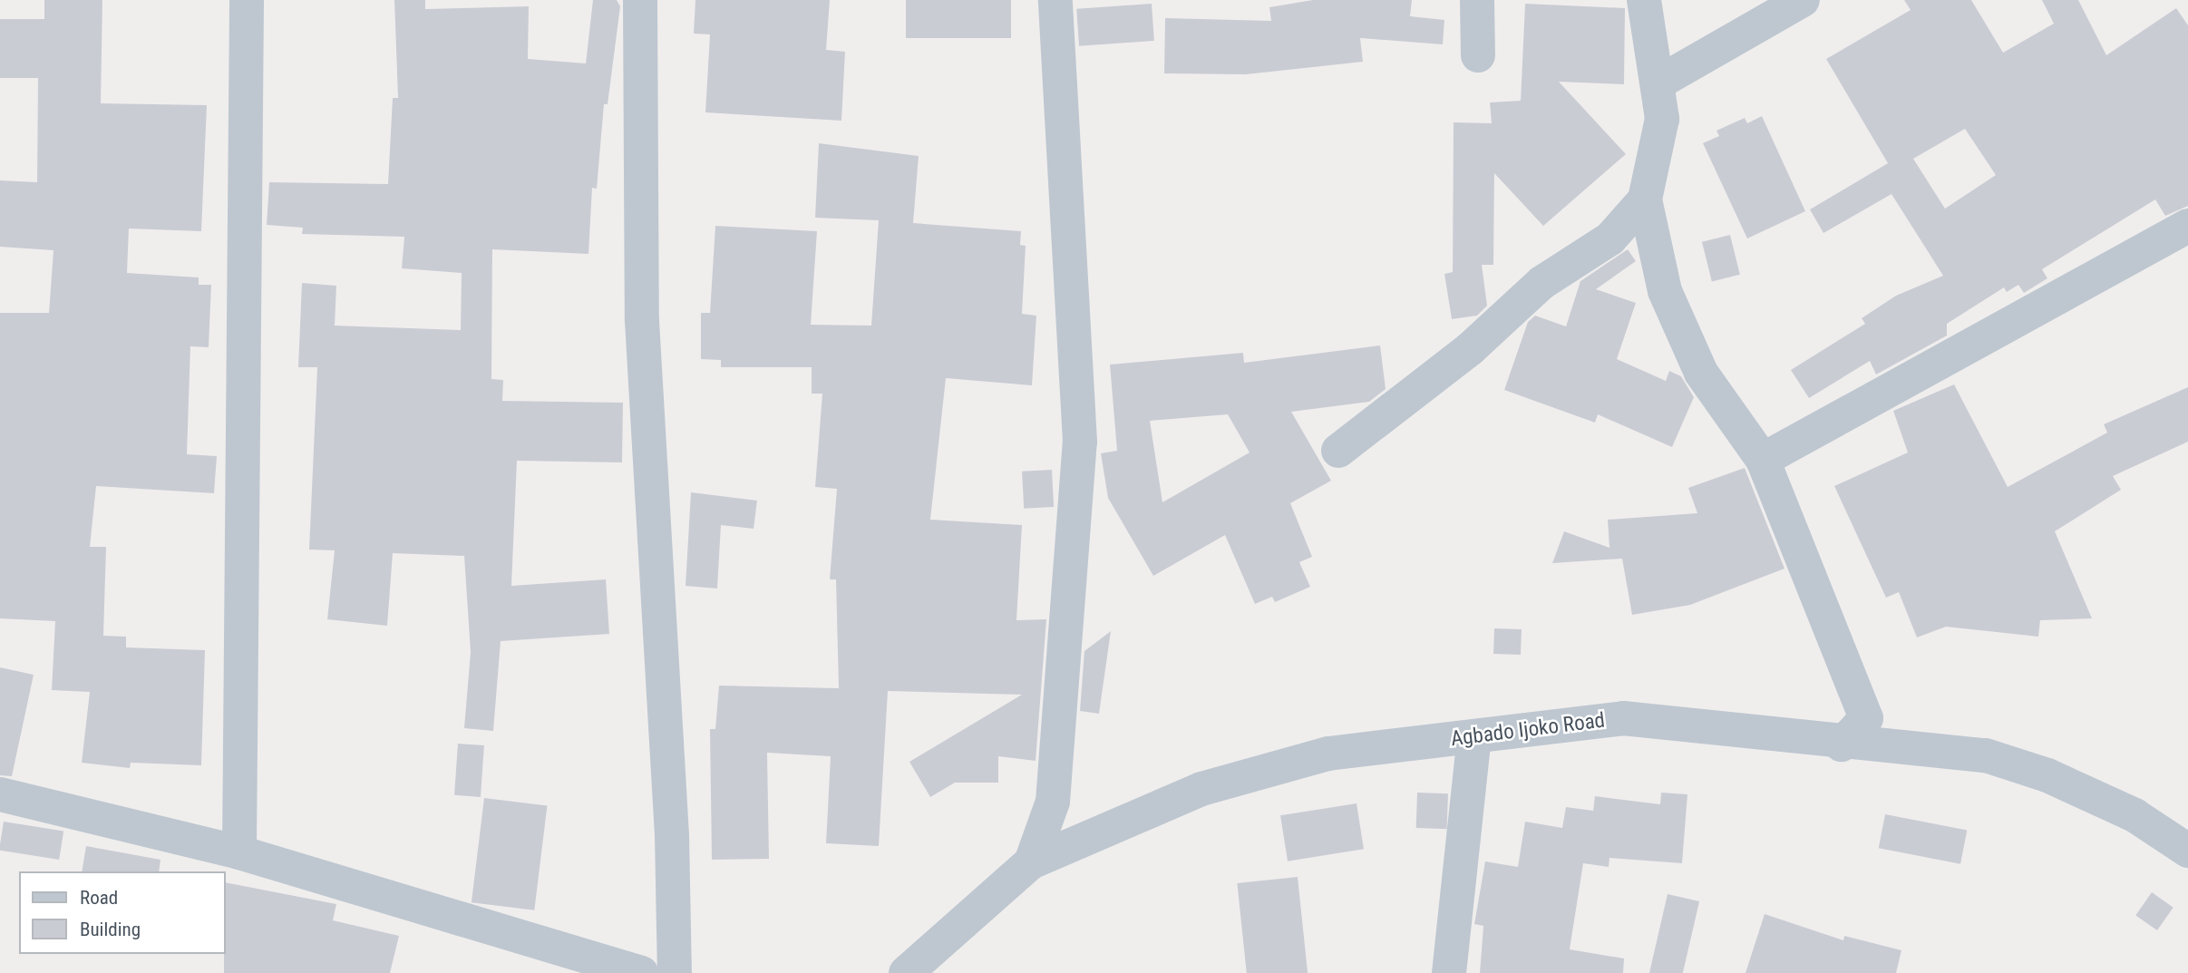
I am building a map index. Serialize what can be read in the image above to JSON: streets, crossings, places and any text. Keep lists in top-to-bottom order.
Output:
{
  "streets": {
    "street": ["Agbado Ijoko Road"]
  },
  "legend": ["Road", "Building"]
}
